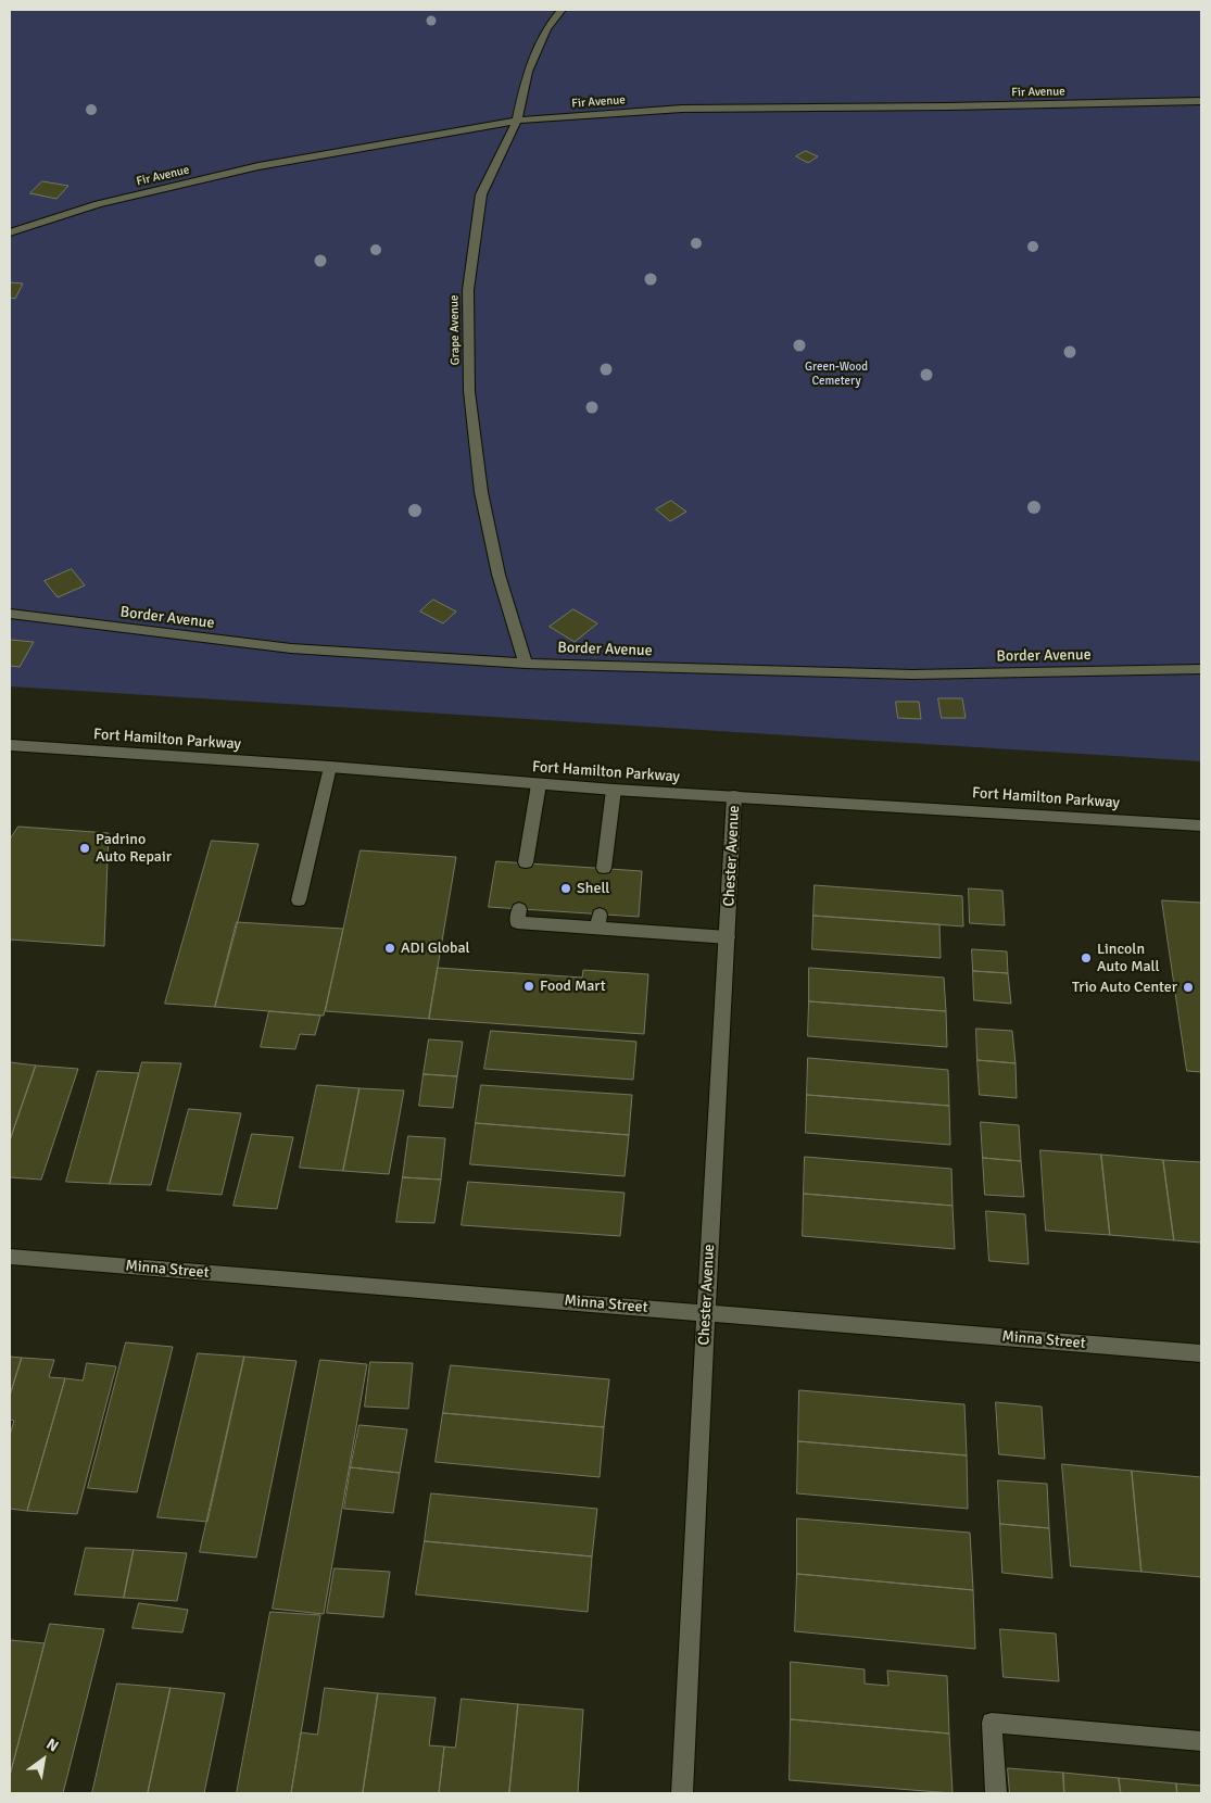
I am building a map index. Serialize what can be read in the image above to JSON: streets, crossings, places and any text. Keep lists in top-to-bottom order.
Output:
{
  "streets": {
    "street": [
      "Fir Avenue",
      "Grape Avenue",
      "Border Avenue",
      "Fort Hamilton Parkway",
      "Chester Avenue",
      "Minna Street"
    ]
  },
  "crossings": [
    ["Fir Avenue", "Grape Avenue"],
    ["Grape Avenue", "Border Avenue"],
    ["Fort Hamilton Parkway", "Chester Avenue"],
    ["Chester Avenue", "Minna Street"]
  ],
  "parks": ["Green-Wood Cemetery"],
  "places": [
    "Padrino Auto Repair",
    "Shell",
    "ADI Global",
    "Lincoln Auto Mall",
    "Food Mart",
    "Trio Auto Center"
  ],
  "north": "top right"
}
